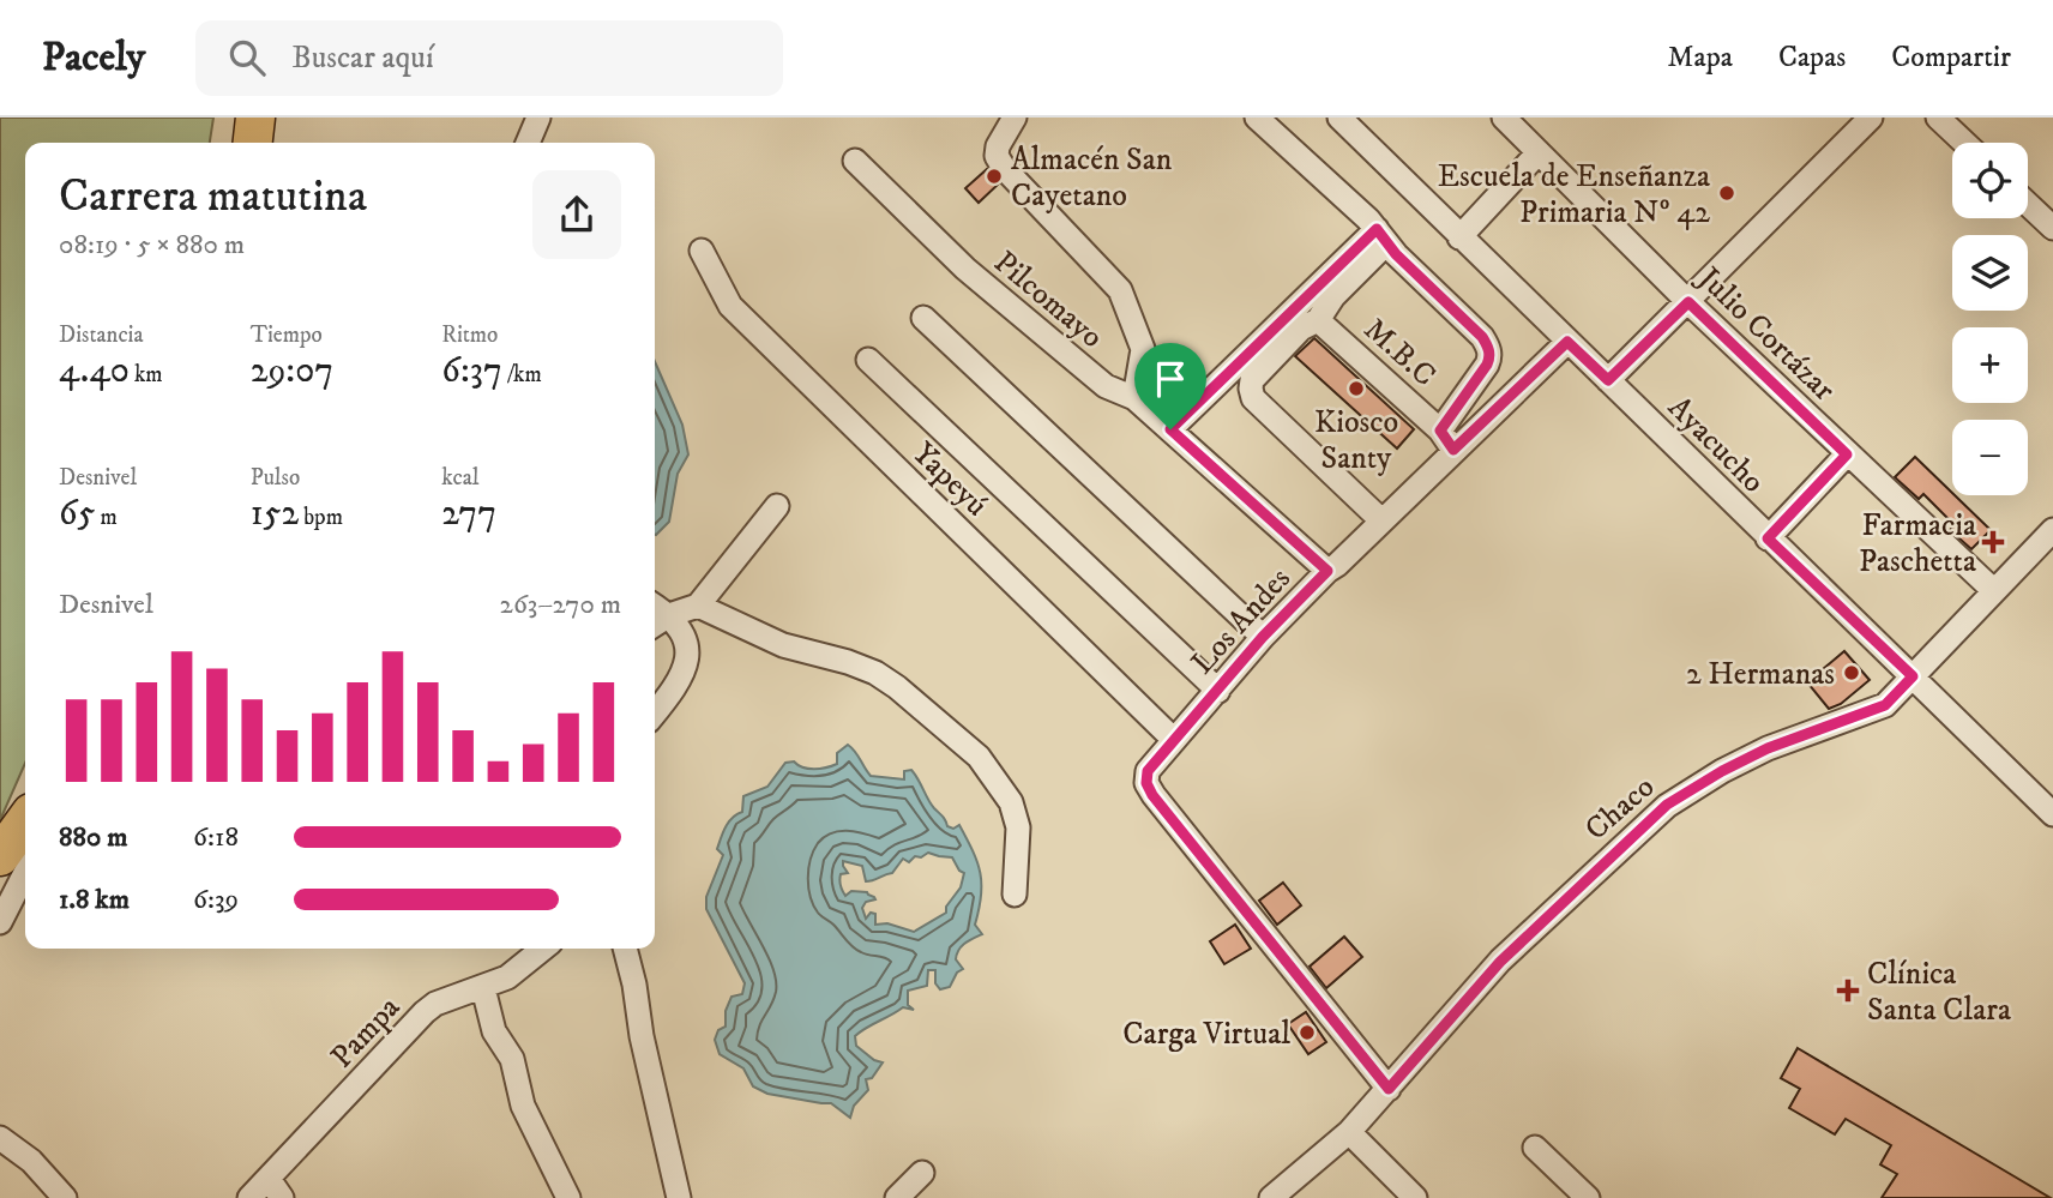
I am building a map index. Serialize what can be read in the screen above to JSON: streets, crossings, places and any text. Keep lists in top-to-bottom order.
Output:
{
  "streets": {
    "street": [
      "Pilcomayo",
      "Julio Cortázar",
      "M.B.C",
      "Ayacucho",
      "Yapeyú",
      "Los Andes",
      "Chaco",
      "Pampa"
    ]
  },
  "crossings": [
    ["Pilcomayo", "Los Andes"],
    ["Julio Cortázar", "Chaco"],
    ["M.B.C", "Los Andes"],
    ["Ayacucho", "Los Andes"],
    ["Ayacucho", "Chaco"],
    ["Yapeyú", "Los Andes"],
    ["Los Andes", "Chaco"]
  ],
  "places": {
    "other": [
      "Almacén San Cayetano",
      "Escuela de Enseñanza Primaria Nº 42",
      "Kiosco Santy",
      "2 Hermanas",
      "Carga Virtual"
    ],
    "health": ["Farmacia Paschetta", "Clínica Santa Clara"]
  },
  "page": {
    "header": "Pacely",
    "search": "Buscar aquí",
    "nav": ["Mapa", "Capas", "Compartir"],
    "map_buttons": ["+", "−"],
    "heading": ["Carrera matutina", "08:19 · 5 × 880 m"],
    "stats": [
      ["Distancia", "4.40 km"],
      ["Tiempo", "29:07"],
      ["Ritmo", "6:37 /km"],
      ["Desnivel", "65 m"],
      ["Pulso", "152 bpm"],
      ["kcal", "277"]
    ],
    "chart": ["Desnivel", "263–270 m"],
    "list": [
      {
        "name": "880 m",
        "note": "6:18"
      },
      {
        "name": "1.8 km",
        "note": "6:39"
      }
    ]
  }
}
